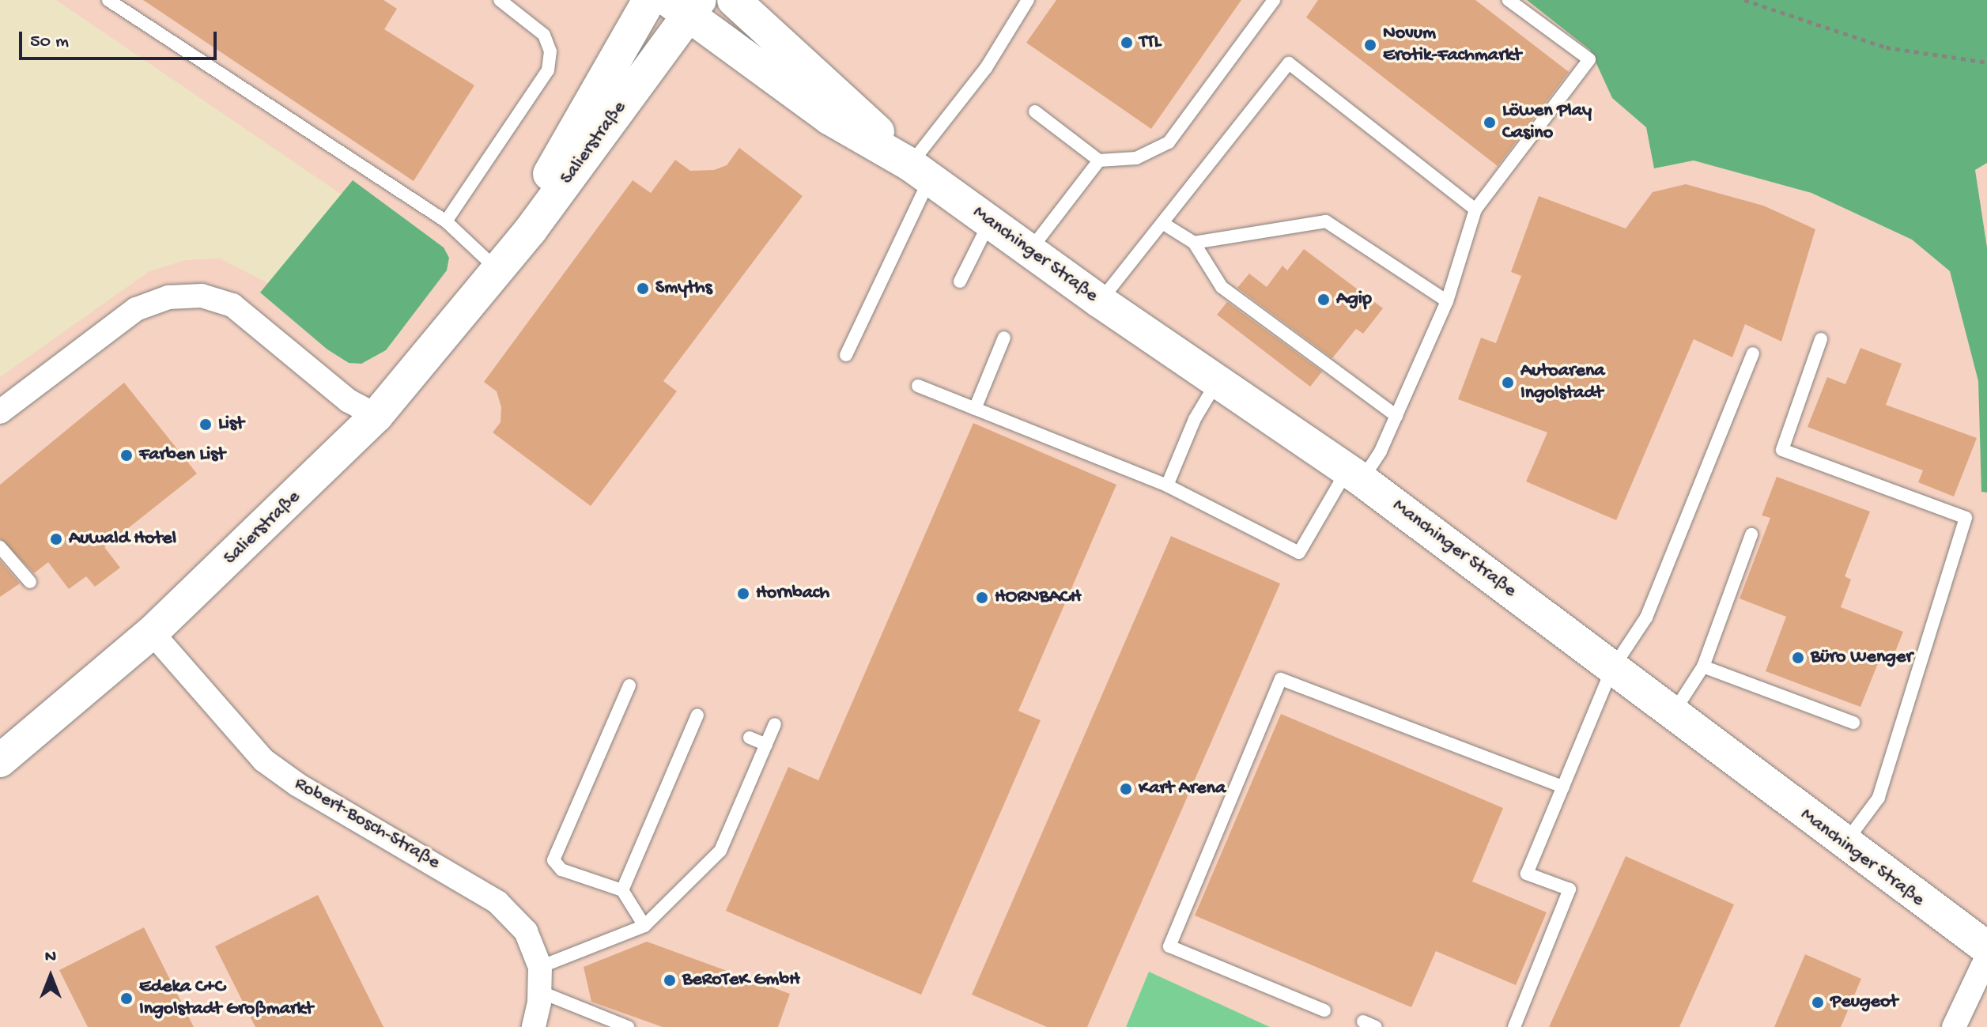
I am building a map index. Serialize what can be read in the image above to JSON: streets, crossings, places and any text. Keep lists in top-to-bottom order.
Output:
{
  "streets": {
    "main road": ["Salierstraße", "Manchinger Straße"],
    "street": ["Robert-Bosch-Straße"]
  },
  "crossings": [
    ["Salierstraße", "Manchinger Straße"],
    ["Salierstraße", "Robert-Bosch-Straße"]
  ],
  "places": [
    "TTL",
    "Novum Erotik-Fachmarkt",
    "Löwen Play Casino",
    "Smyths",
    "Agip",
    "Autoarena Ingolstadt",
    "List",
    "Farben List",
    "Auwald Hotel",
    "Hornbach",
    "HORNBACH",
    "Büro Wenger",
    "Kart Arena",
    "BeRoTeK GmbH",
    "Edeka C+C Ingolstadt Großmarkt",
    "Peugeot"
  ],
  "scale_bar": "50 m",
  "north": "top"
}
